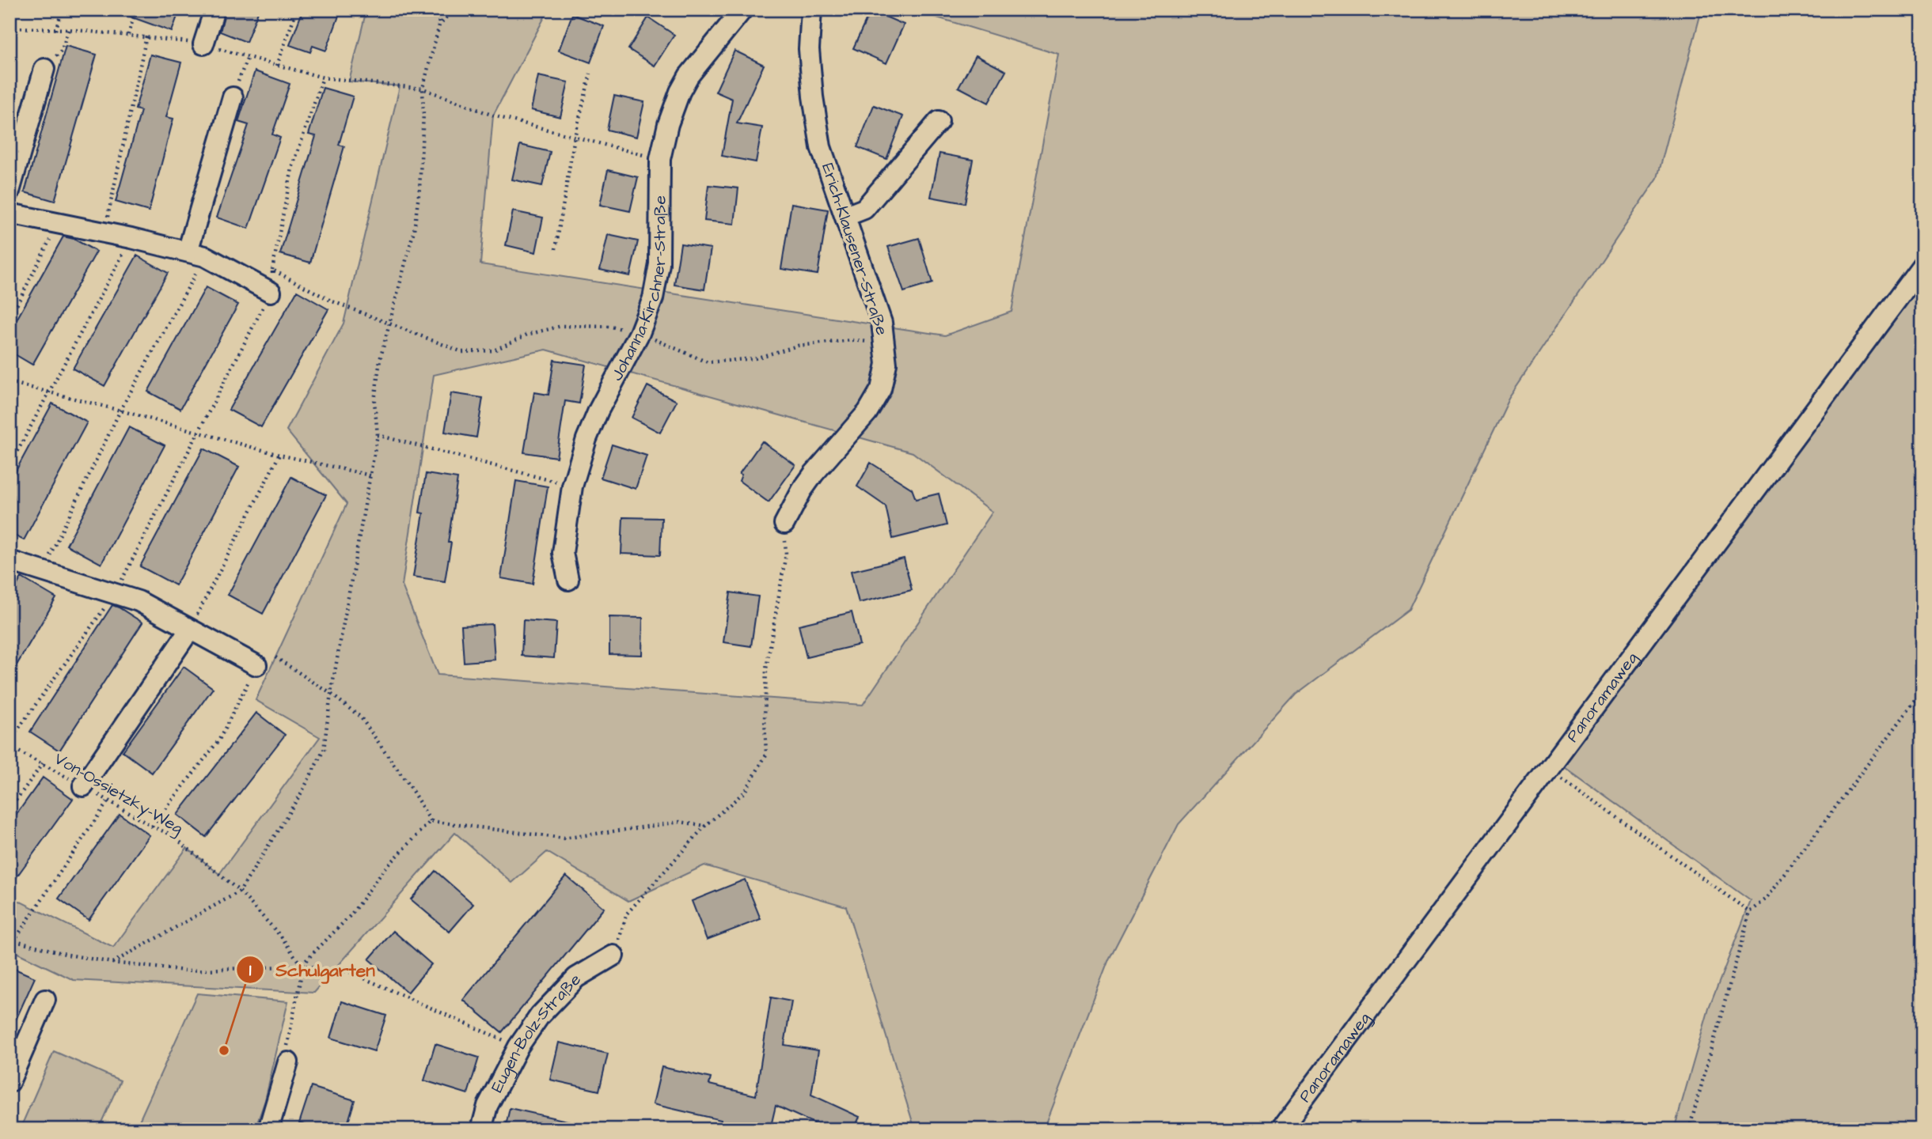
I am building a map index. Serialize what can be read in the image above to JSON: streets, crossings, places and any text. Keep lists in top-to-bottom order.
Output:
{
  "streets": {
    "street": [
      "Erich-Klausener-Straße",
      "Johanna-Kirchner-Straße",
      "Panoramaweg",
      "Eugen-Bolz-Straße"
    ],
    "path": ["Von-Ossietzky-Weg"]
  },
  "places": ["Schulgarten"]
}
